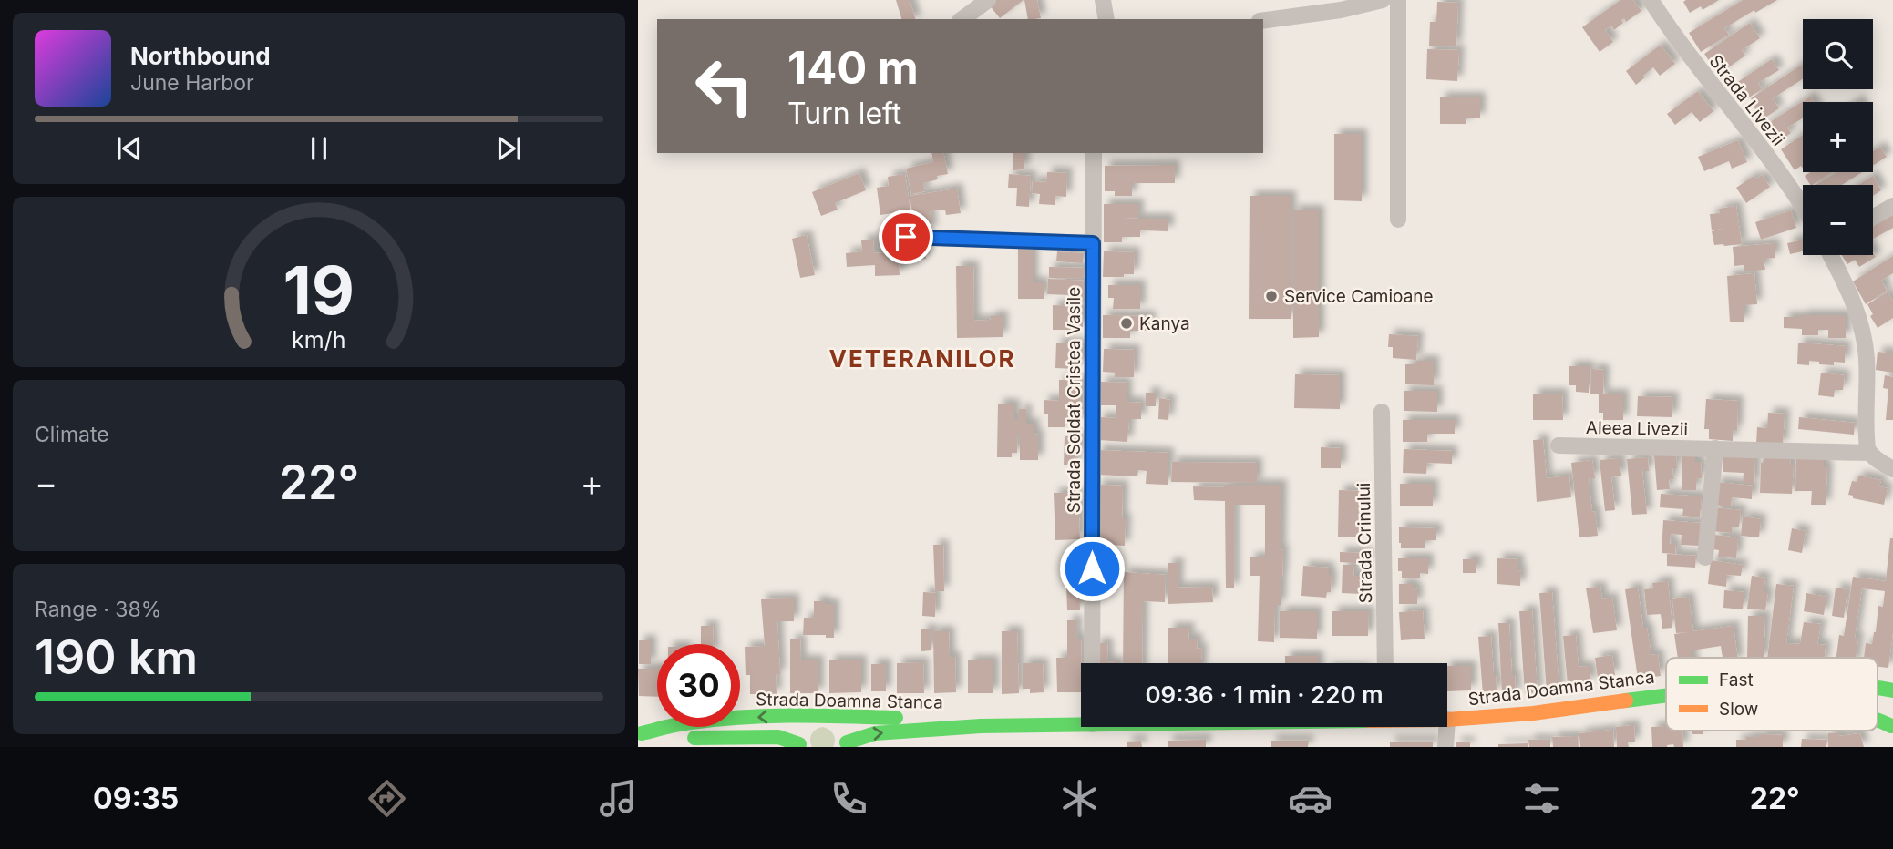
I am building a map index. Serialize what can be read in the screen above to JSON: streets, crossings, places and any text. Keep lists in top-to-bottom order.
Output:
{
  "streets": {
    "main road": ["Strada Doamna Stanca"],
    "street": [
      "Strada Livezii",
      "Strada Soldat Cristea Vasile",
      "Aleea Livezii",
      "Strada Crinului"
    ]
  },
  "districts": ["VETERANILOR"],
  "places": ["Service Camioane", "Kanya"],
  "legend": ["Fast", "Slow"],
  "page": {
    "map_buttons": ["+", "−"],
    "turn": ["140 m", "Turn left"],
    "song": ["Northbound", "June Harbor"],
    "tile": [
      "Climate",
      ["Range · 38%", "190 km"]
    ],
    "heat": ["−", "22°", "+"],
    "limit": "30",
    "trip": "09:36 · 1 min · 220 m",
    "tabs": ["09:35", "22°"],
    "gauge": ["19", "km/h"]
  }
}
